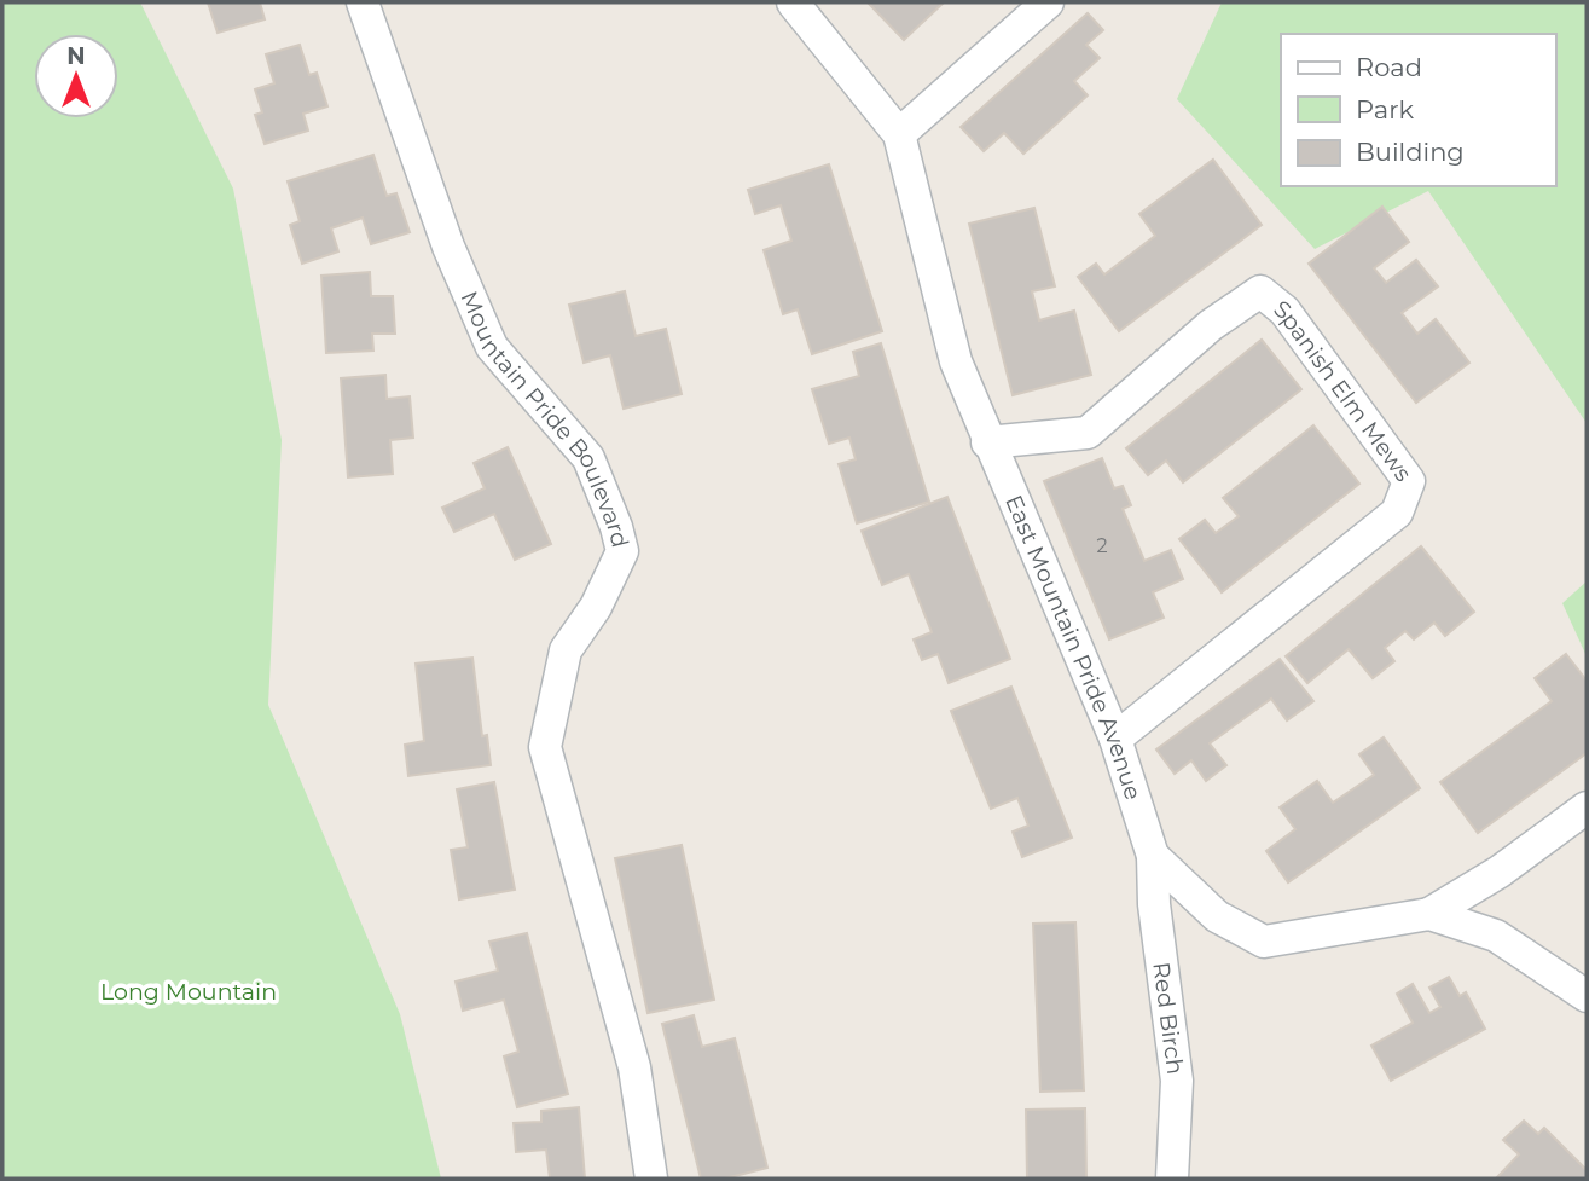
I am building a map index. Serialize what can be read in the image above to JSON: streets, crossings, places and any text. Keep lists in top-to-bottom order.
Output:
{
  "streets": {
    "street": [
      "Spanish Elm Mews",
      "Mountain Pride Boulevard",
      "East Mountain Pride Avenue",
      "Red Birch"
    ]
  },
  "crossings": [
    ["Spanish Elm Mews", "East Mountain Pride Avenue"],
    ["East Mountain Pride Avenue", "Red Birch"]
  ],
  "parks": ["Long Mountain"],
  "house_numbers": ["2"],
  "legend": ["Road", "Park", "Building"],
  "north": "top"
}
